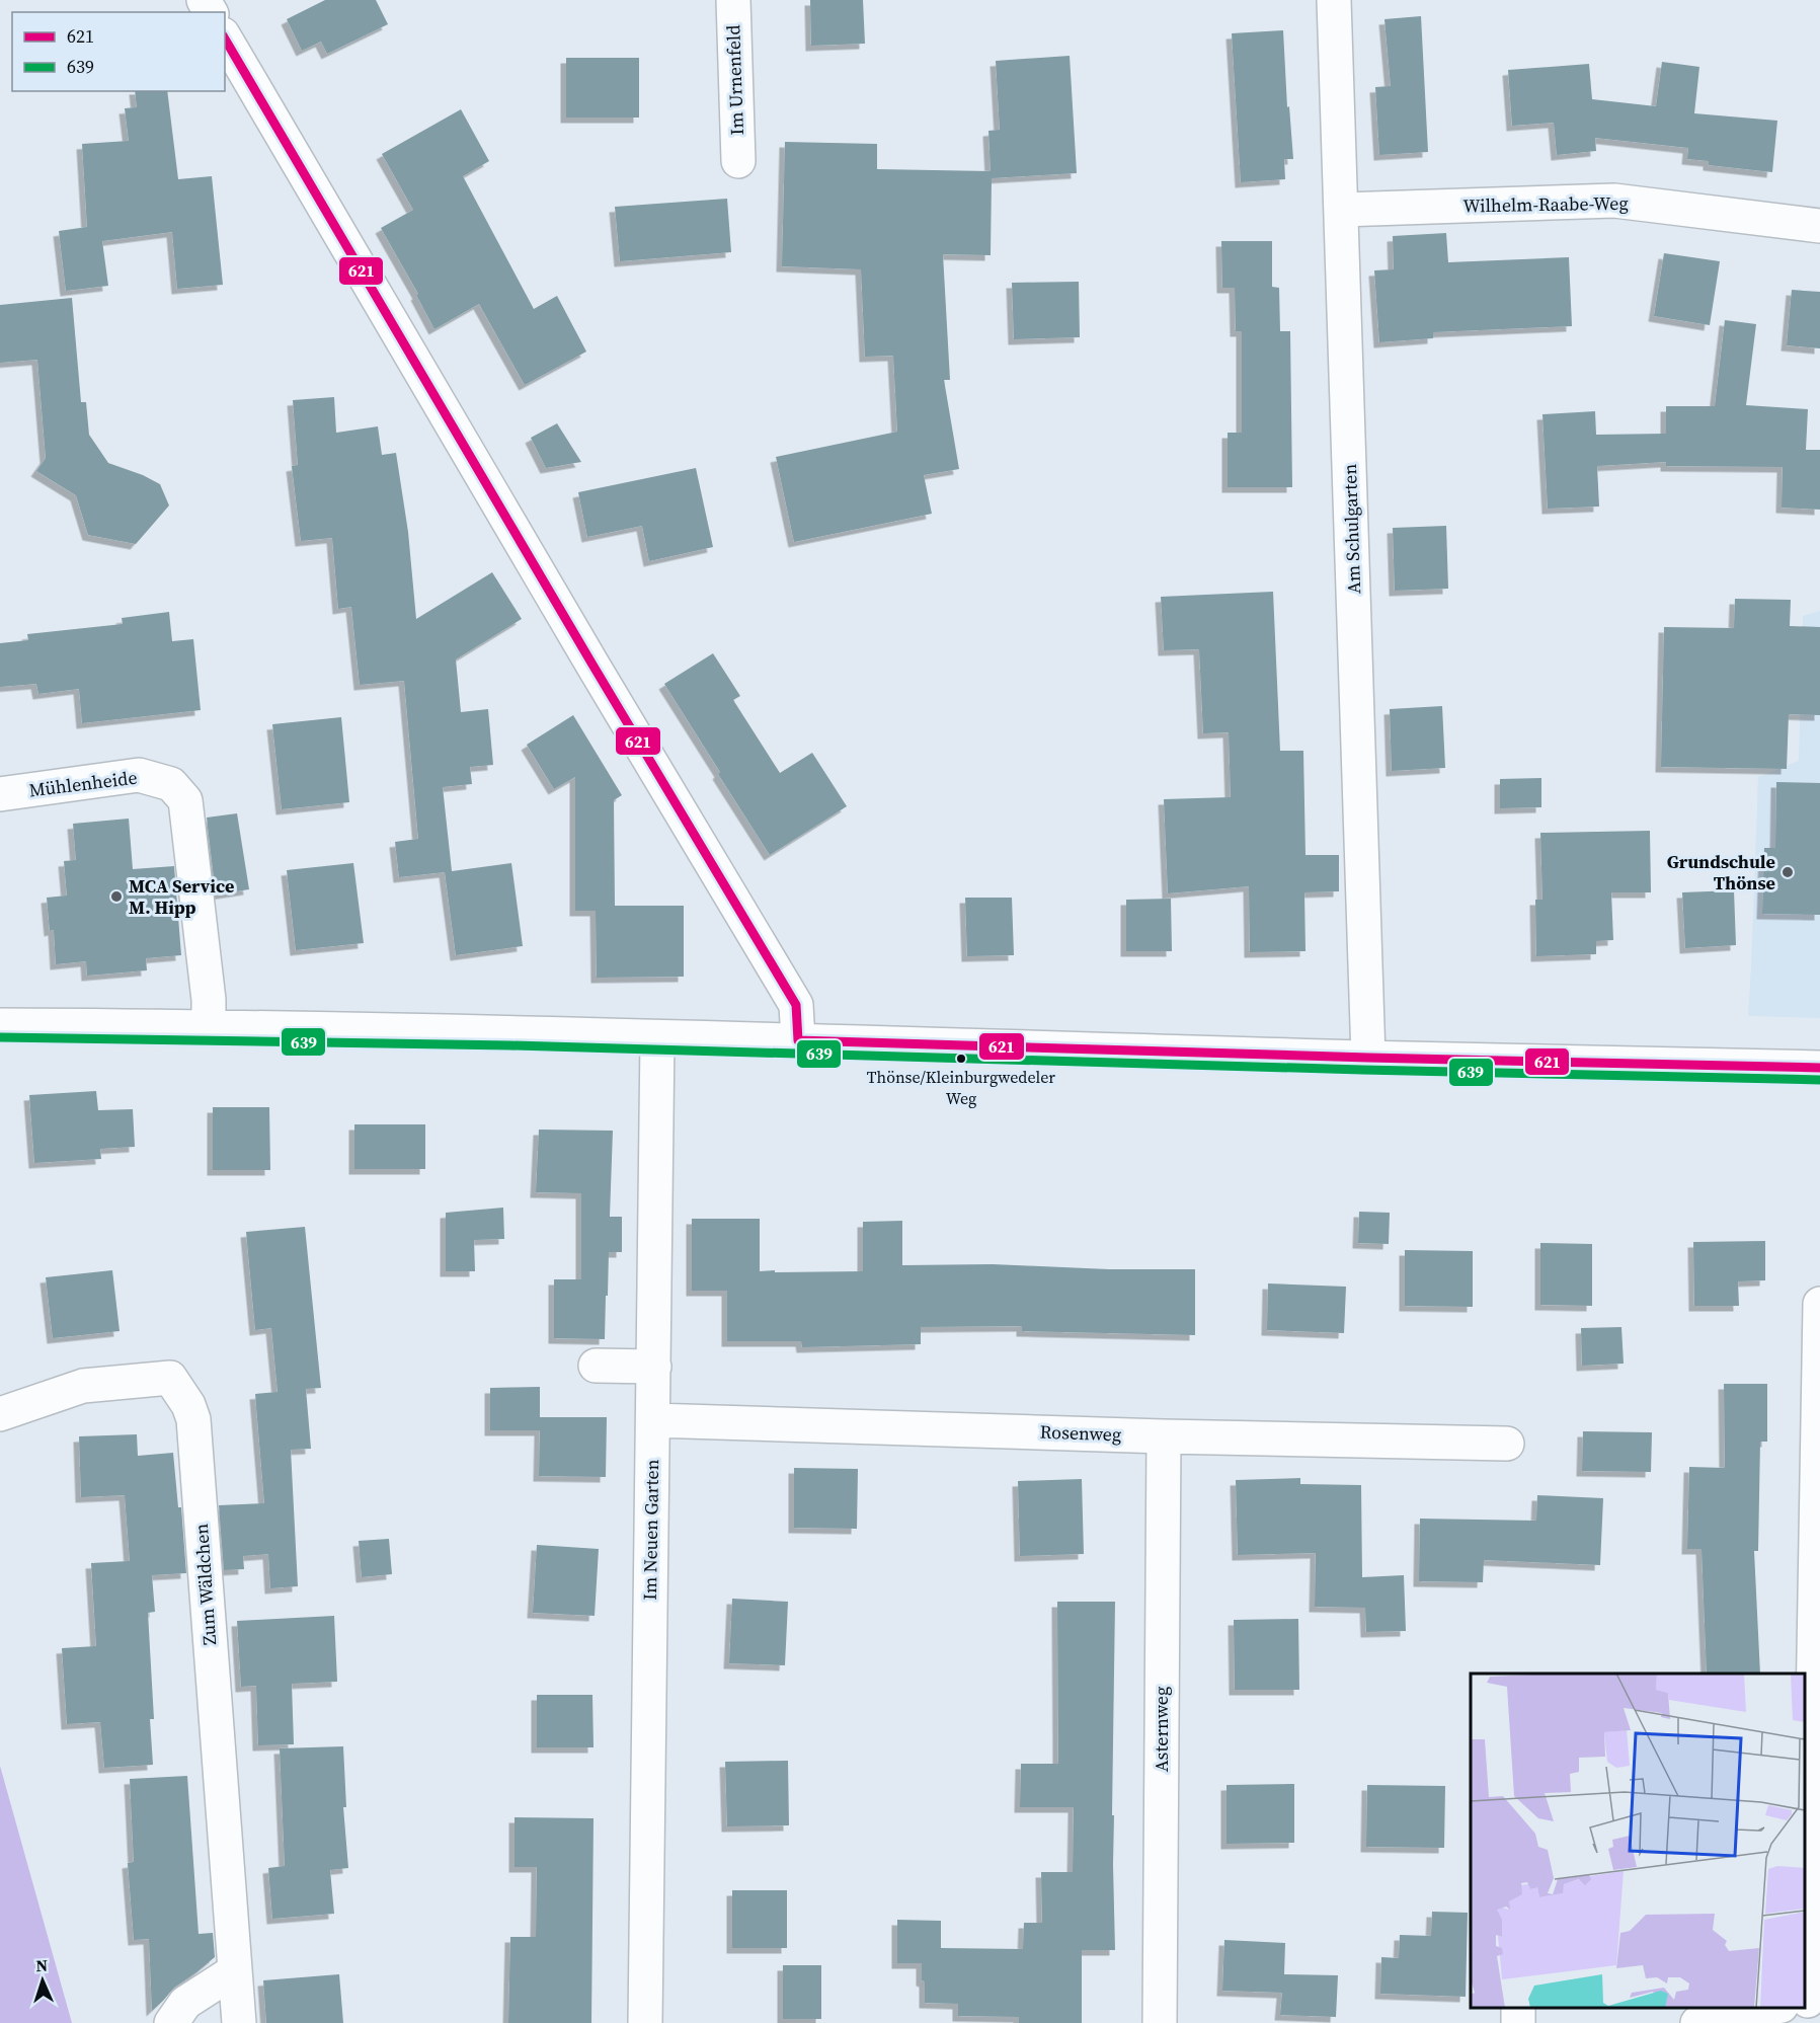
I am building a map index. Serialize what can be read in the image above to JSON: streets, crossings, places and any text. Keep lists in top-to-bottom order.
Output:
{
  "streets": {
    "street": [
      "Im Urnenfeld",
      "Wilhelm-Raabe-Weg",
      "Am Schulgarten",
      "Mühlenheide",
      "Rosenweg",
      "Im Neuen Garten",
      "Zum Wäldchen",
      "Asternweg"
    ]
  },
  "crossings": [
    ["Wilhelm-Raabe-Weg", "Am Schulgarten"],
    ["Rosenweg", "Im Neuen Garten"],
    ["Rosenweg", "Asternweg"]
  ],
  "places": ["Grundschule Thönse", "MCA Service M. Hipp", "Thönse/Kleinburgwedeler Weg"],
  "lines": ["transit line 621", "transit line 639"],
  "legend": ["621", "639"],
  "north": "top"
}
